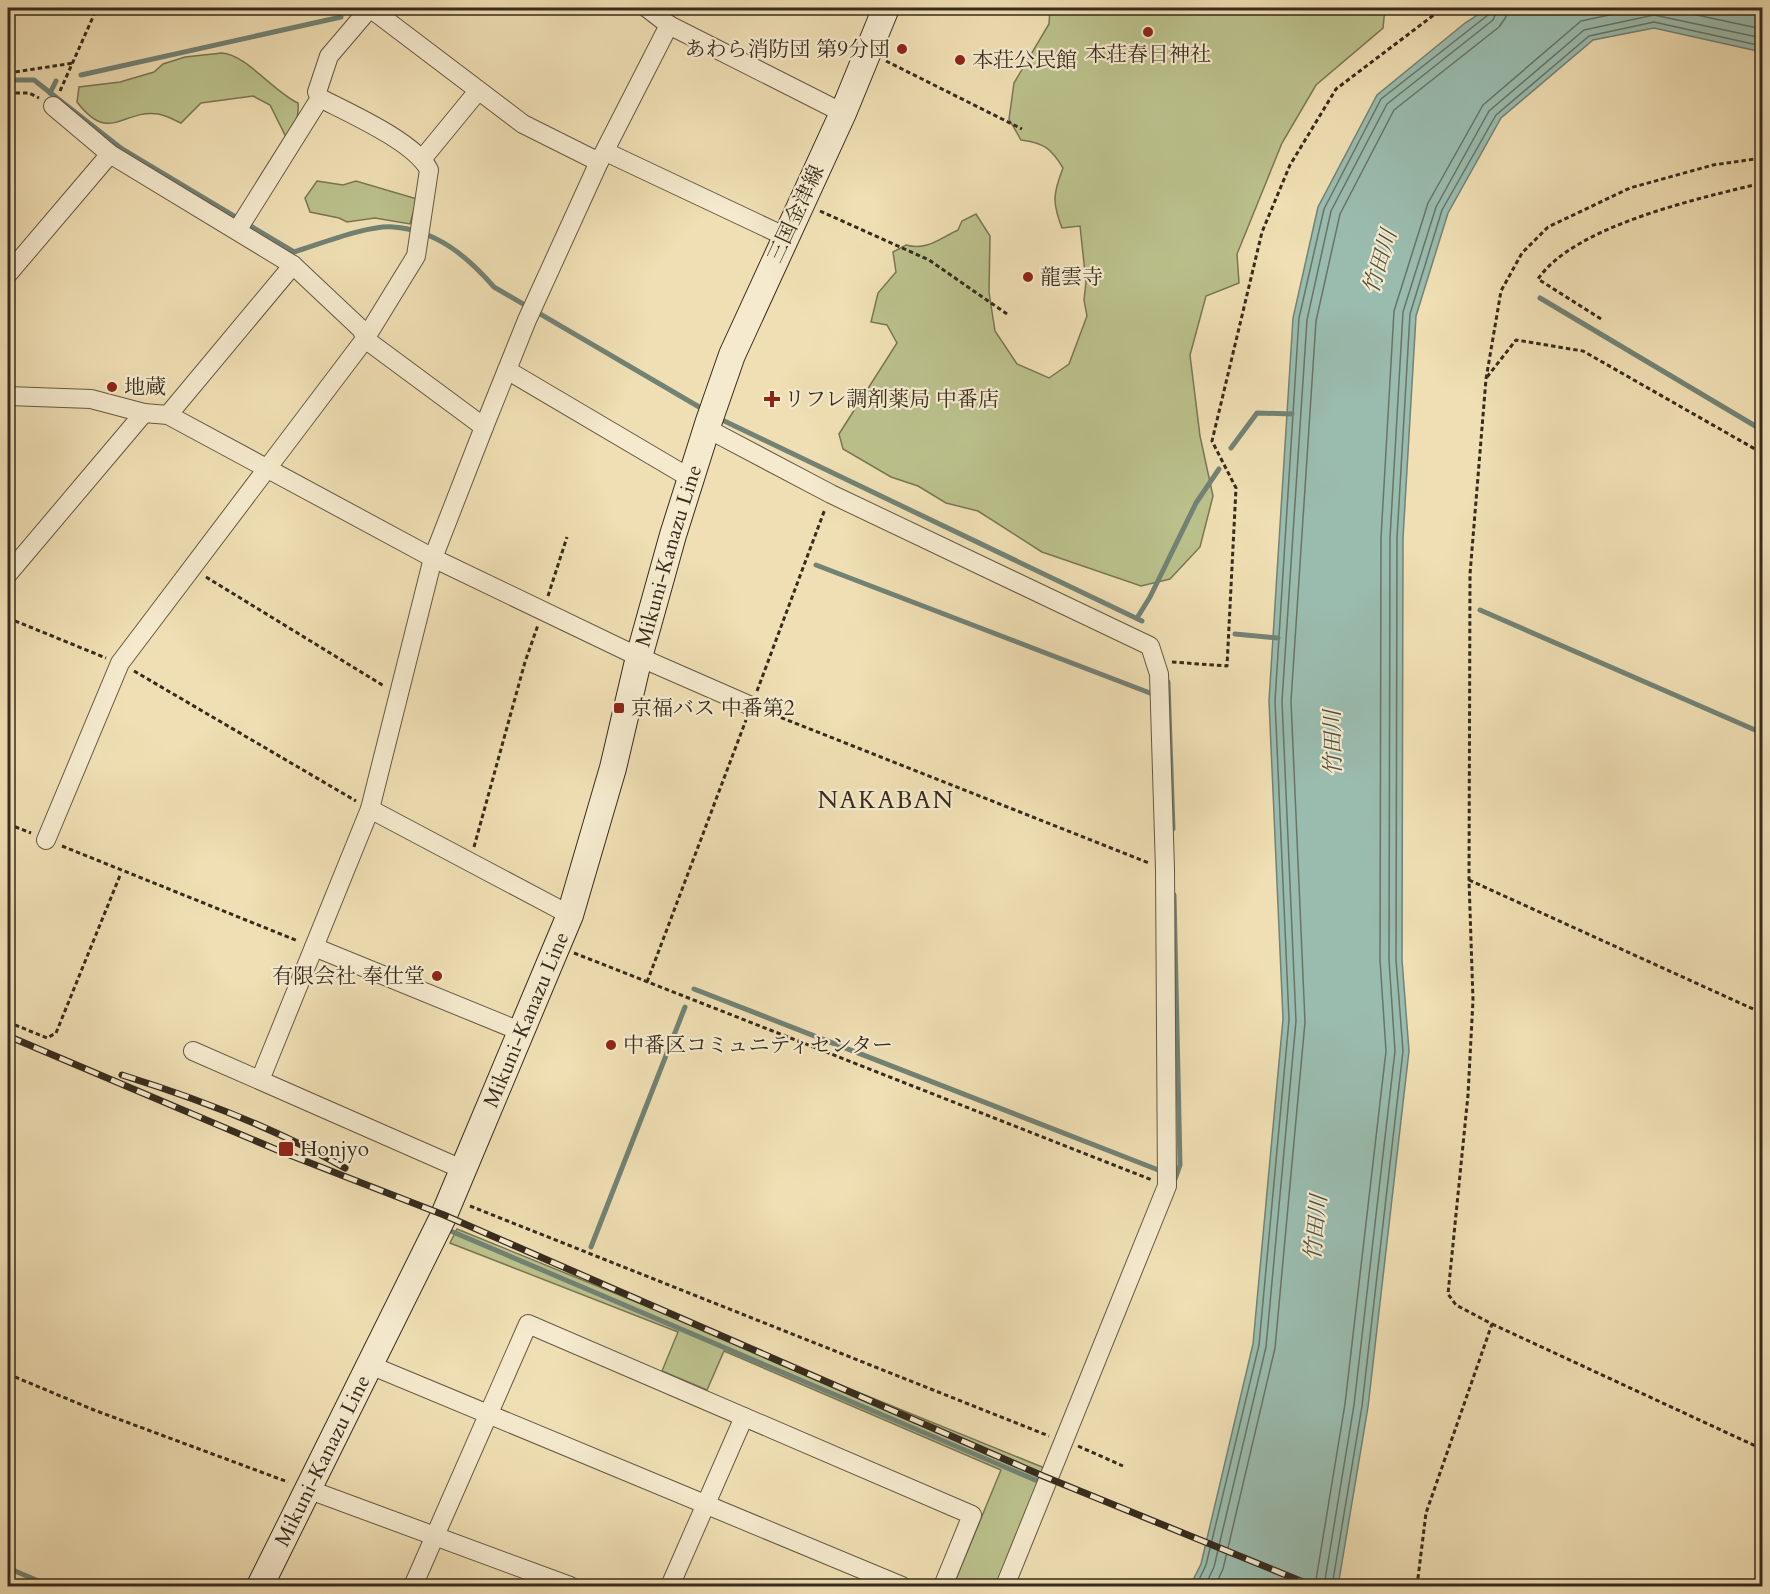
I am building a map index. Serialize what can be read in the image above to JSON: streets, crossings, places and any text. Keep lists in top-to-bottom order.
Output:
{
  "streets": {
    "main road": ["三国金津線", "Mikuni-Kanazu Line"]
  },
  "crossings": [
    ["三国金津線", "Mikuni-Kanazu Line"]
  ],
  "districts": ["NAKABAN"],
  "water": ["竹田川"],
  "places": {
    "other": [
      "本荘春日神社",
      "あわら消防団 第9分団",
      "本荘公民館",
      "龍雲寺",
      "地蔵",
      "有限会社 奉仕堂",
      "中番区コミュニティセンター"
    ],
    "health": ["リフレ調剤薬局 中番店"],
    "transit": ["京福バス 中番第2", "Honjyo"]
  }
}
